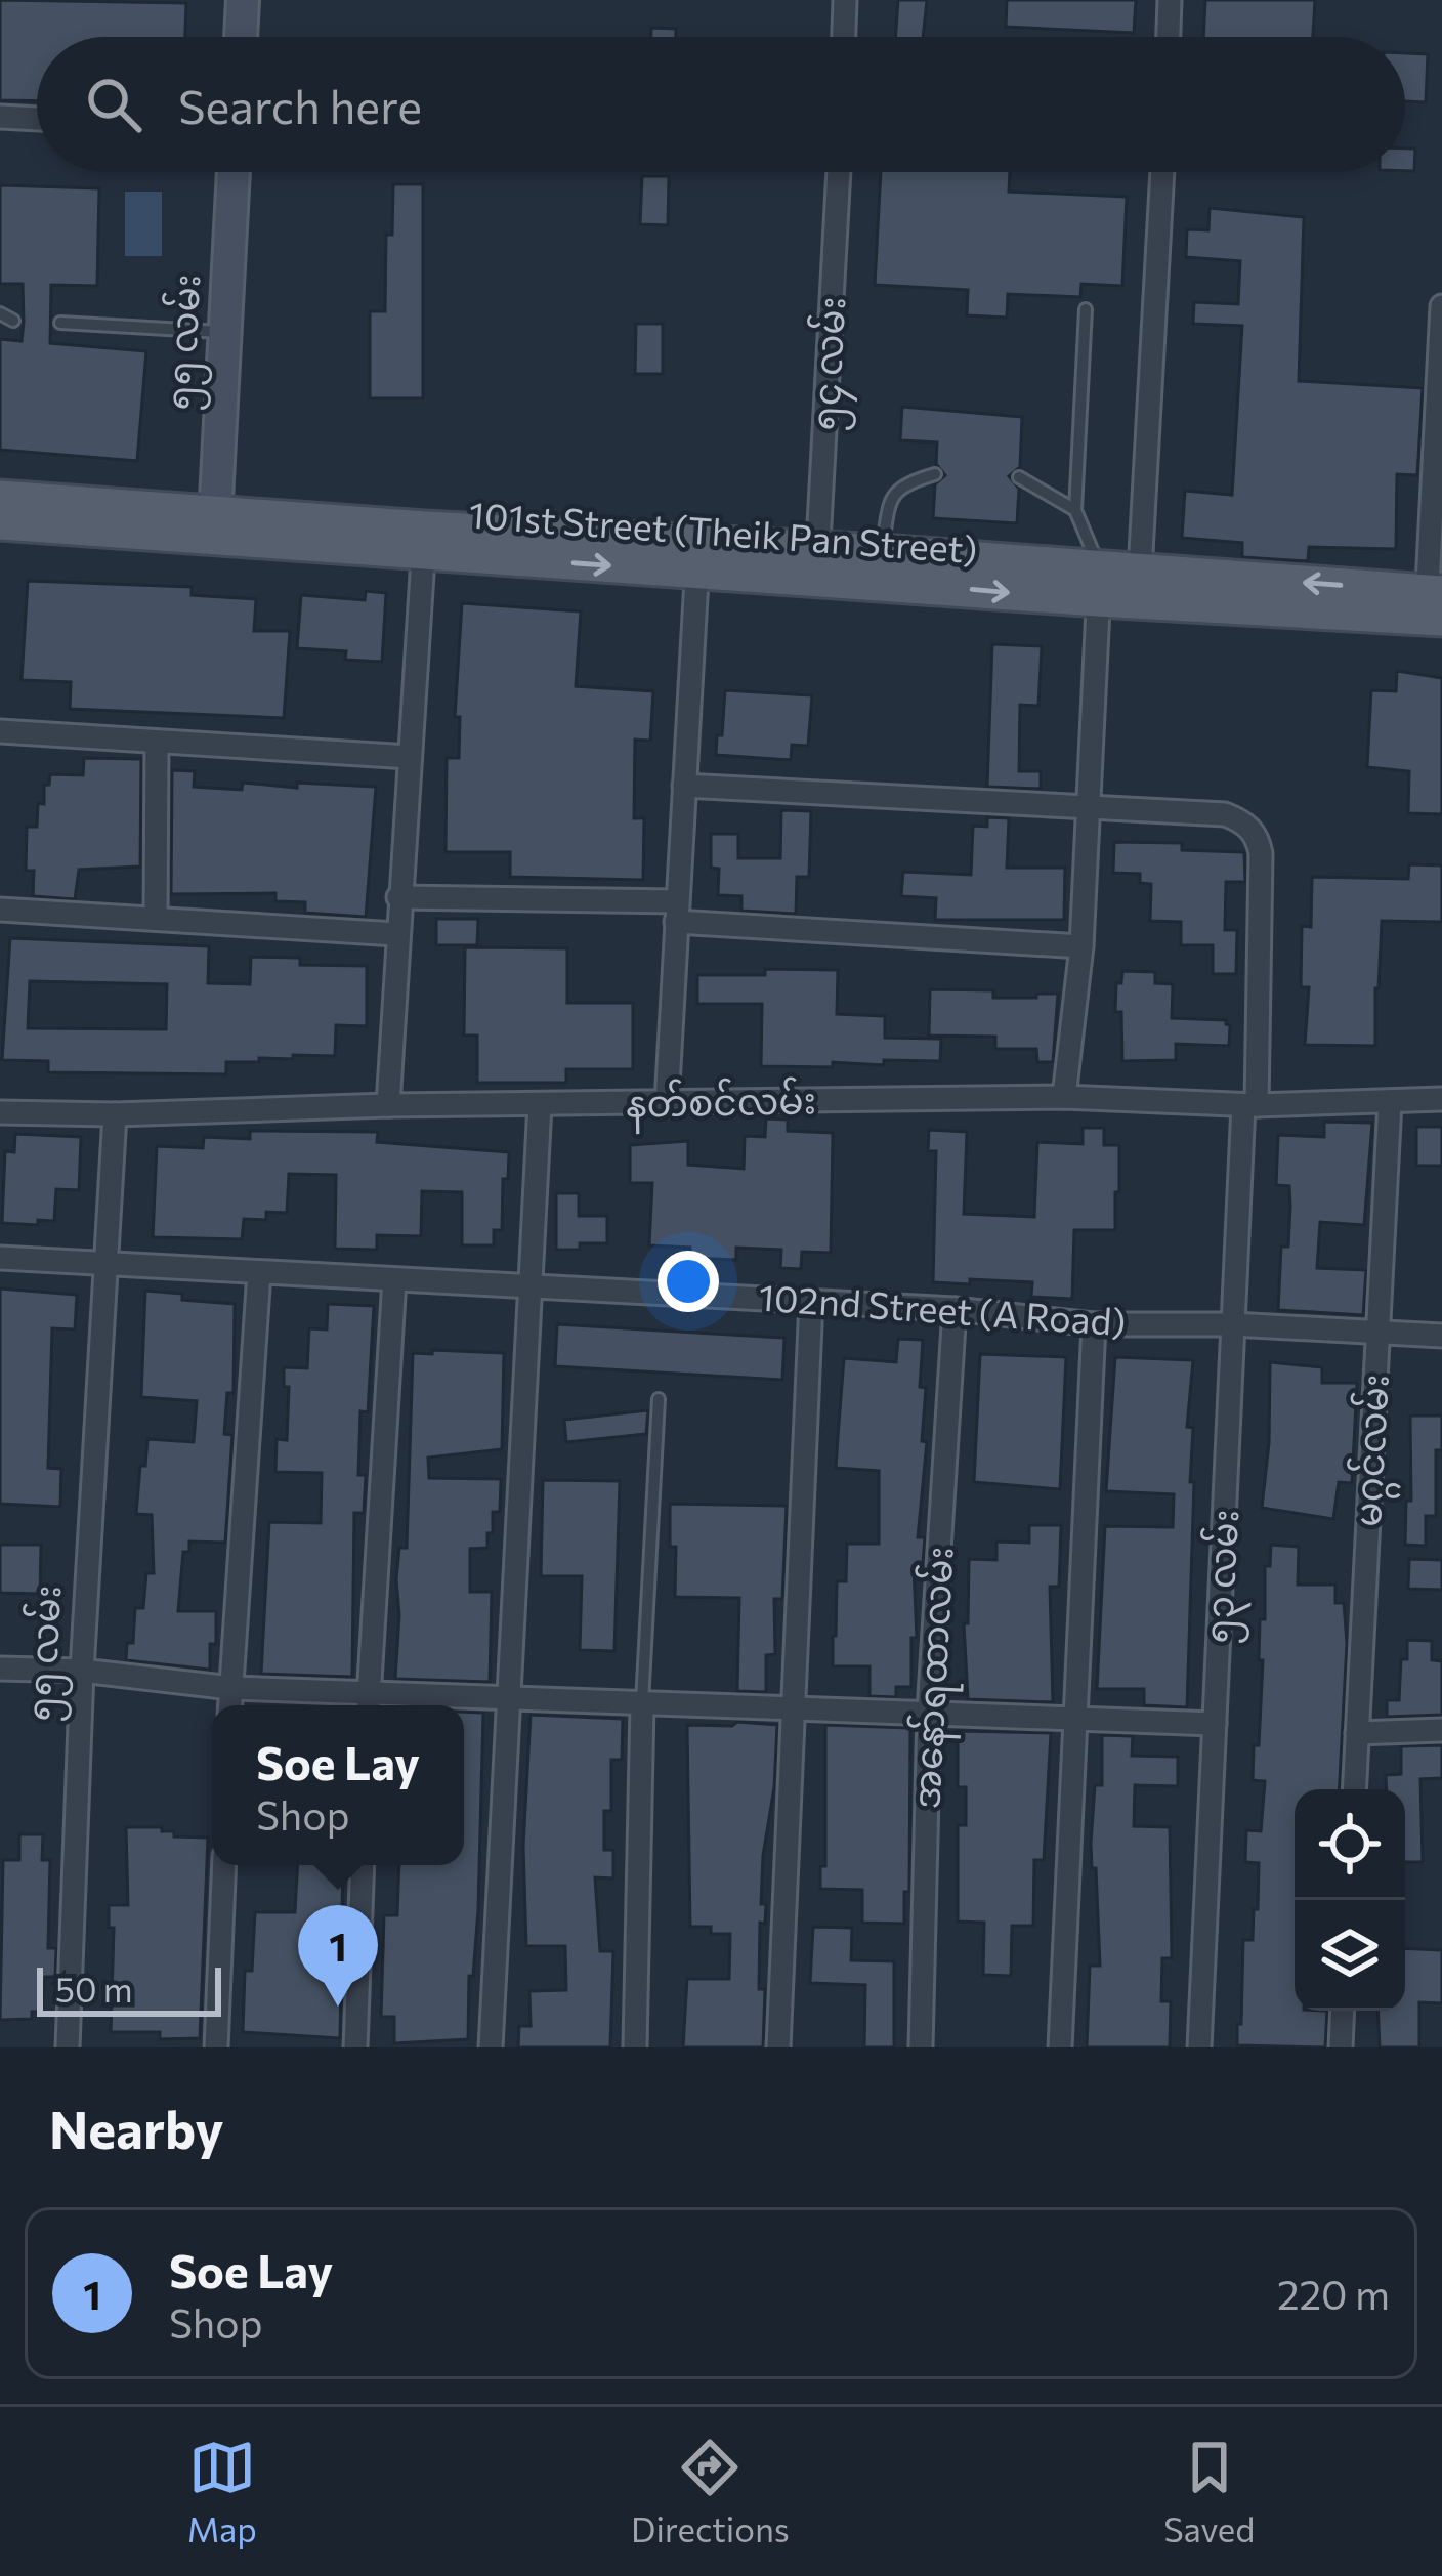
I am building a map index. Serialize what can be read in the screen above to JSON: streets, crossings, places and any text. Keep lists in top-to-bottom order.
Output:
{
  "streets": {
    "main road": ["၅၅ လမ်း", "101st Street (Theik Pan Street)"],
    "street": [
      "၅၄ လမ်း",
      "နတ်စင်လမ်း",
      "102nd Street (A Road)",
      "မဂ္ဂင်လမ်း",
      "၅၃ လမ်း",
      "အနော်ရထာလမ်း"
    ]
  },
  "crossings": [
    ["၅၅ လမ်း", "101st Street (Theik Pan Street)"],
    ["၅၅ လမ်း", "နတ်စင်လမ်း"],
    ["၅၅ လမ်း", "102nd Street (A Road)"],
    ["၅၄ လမ်း", "101st Street (Theik Pan Street)"],
    ["နတ်စင်လမ်း", "မဂ္ဂင်လမ်း"],
    ["နတ်စင်လမ်း", "၅၃ လမ်း"],
    ["102nd Street (A Road)", "မဂ္ဂင်လမ်း"],
    ["102nd Street (A Road)", "၅၃ လမ်း"],
    ["102nd Street (A Road)", "အနော်ရထာလမ်း"]
  ],
  "scale_bar": "50 m",
  "page": {
    "search": "Search here",
    "popup": ["Soe Lay", "Shop"],
    "pins": "1",
    "scale": "50 m",
    "heading": "Nearby",
    "list": [
      {
        "mark": "1",
        "name": "Soe Lay",
        "note": "Shop",
        "value": "220 m"
      }
    ],
    "nav": ["Map", "Directions", "Saved"]
  }
}
